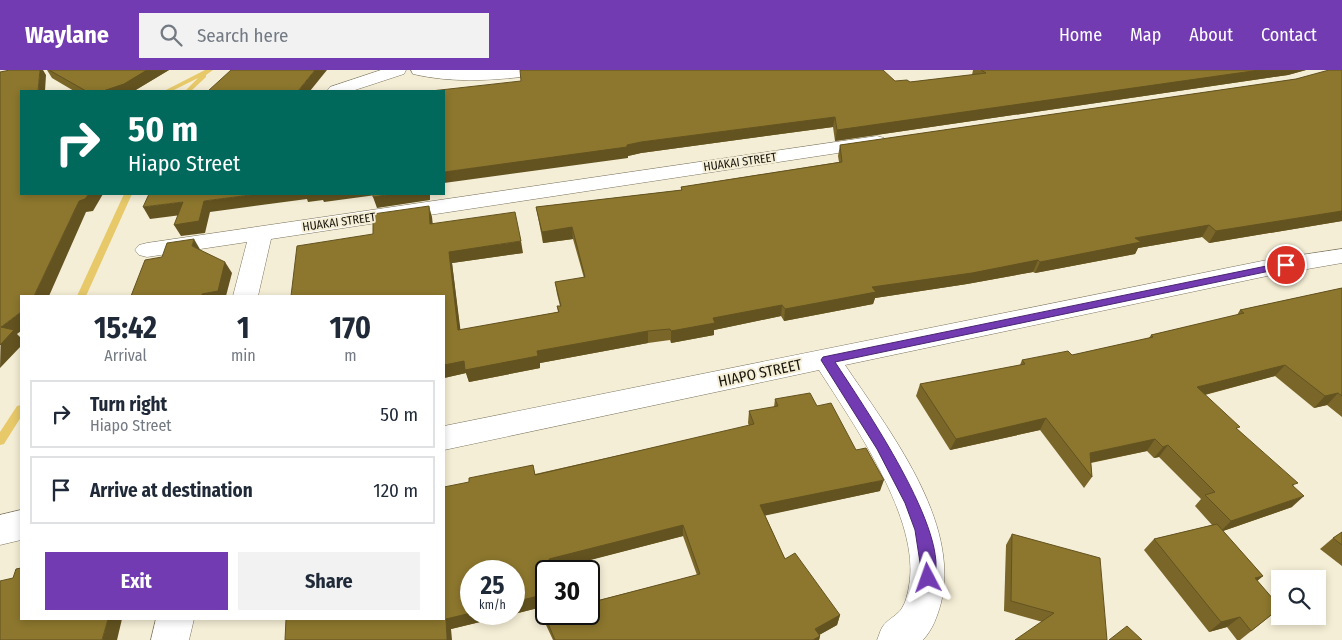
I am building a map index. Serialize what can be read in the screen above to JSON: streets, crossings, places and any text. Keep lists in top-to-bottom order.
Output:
{
  "streets": {
    "street": ["HUAKAI STREET", "HIAPO STREET"]
  },
  "page": {
    "header": "Waylane",
    "search": "Search here",
    "nav": [
      "Home",
      "Map",
      "About",
      "Contact"
    ],
    "turn": ["50 m", "Hiapo Street"],
    "eta": [
      "15:42",
      "Arrival",
      "1",
      "min",
      "170",
      "m"
    ],
    "list": [
      {
        "name": "Turn right",
        "note": "Hiapo Street",
        "value": "50 m"
      },
      {
        "name": "Arrive at destination",
        "value": "120 m"
      }
    ],
    "buttons": ["Exit", "Share"],
    "speed": "25 km/h",
    "limit": "30"
  }
}
